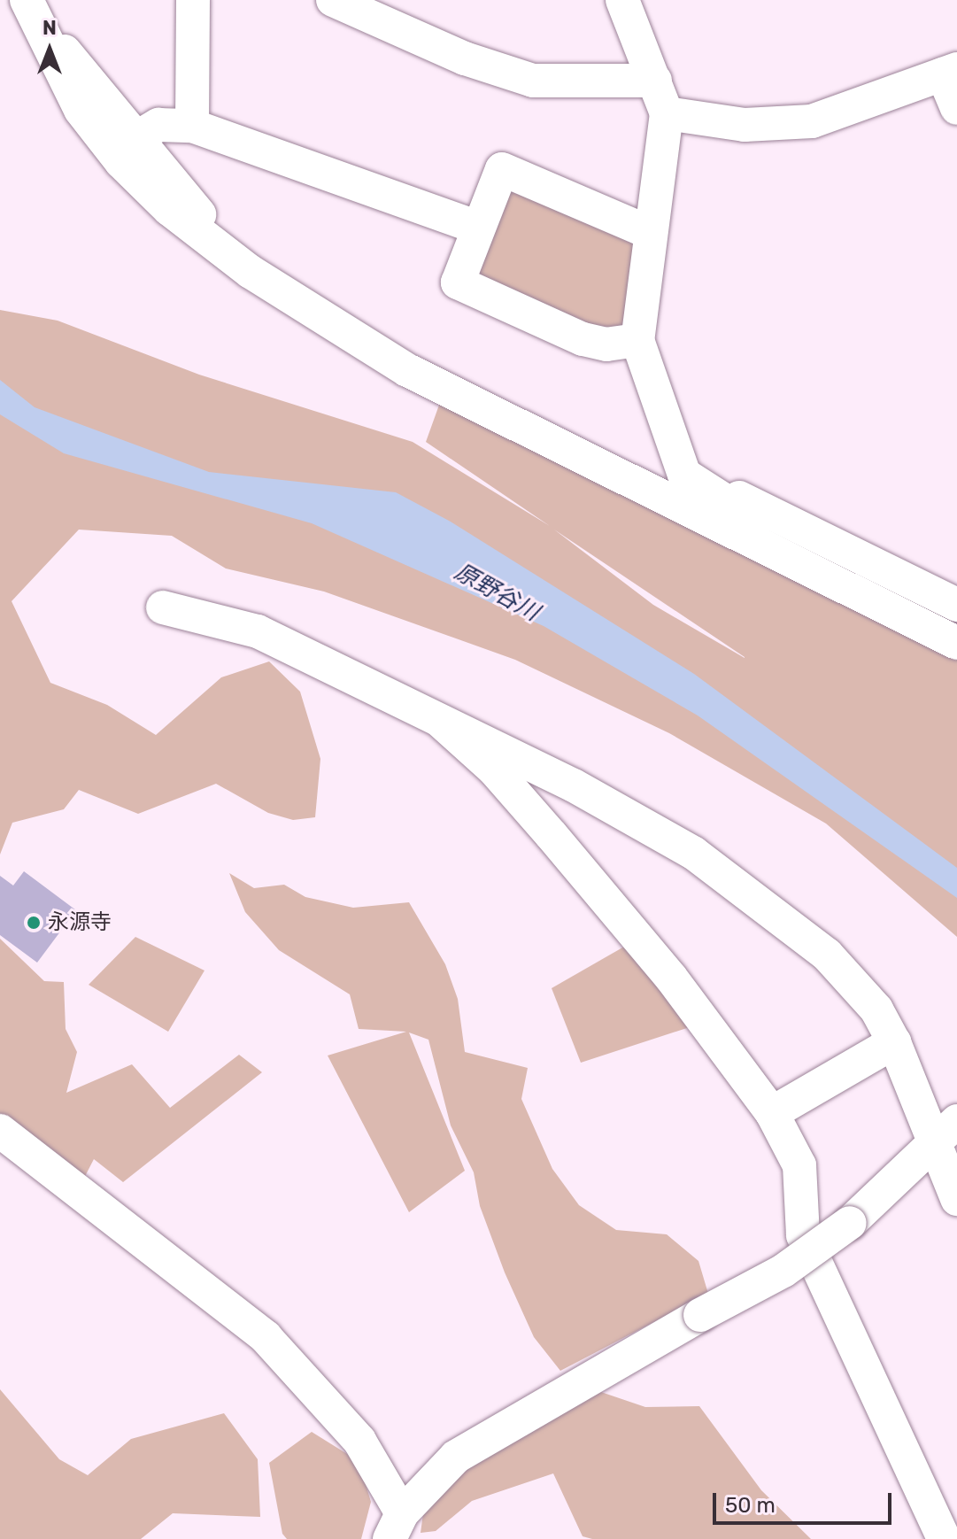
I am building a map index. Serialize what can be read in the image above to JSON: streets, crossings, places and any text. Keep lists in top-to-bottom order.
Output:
{
  "water": ["原野谷川"],
  "places": ["永源寺"],
  "scale_bar": "50 m",
  "north": "top"
}
